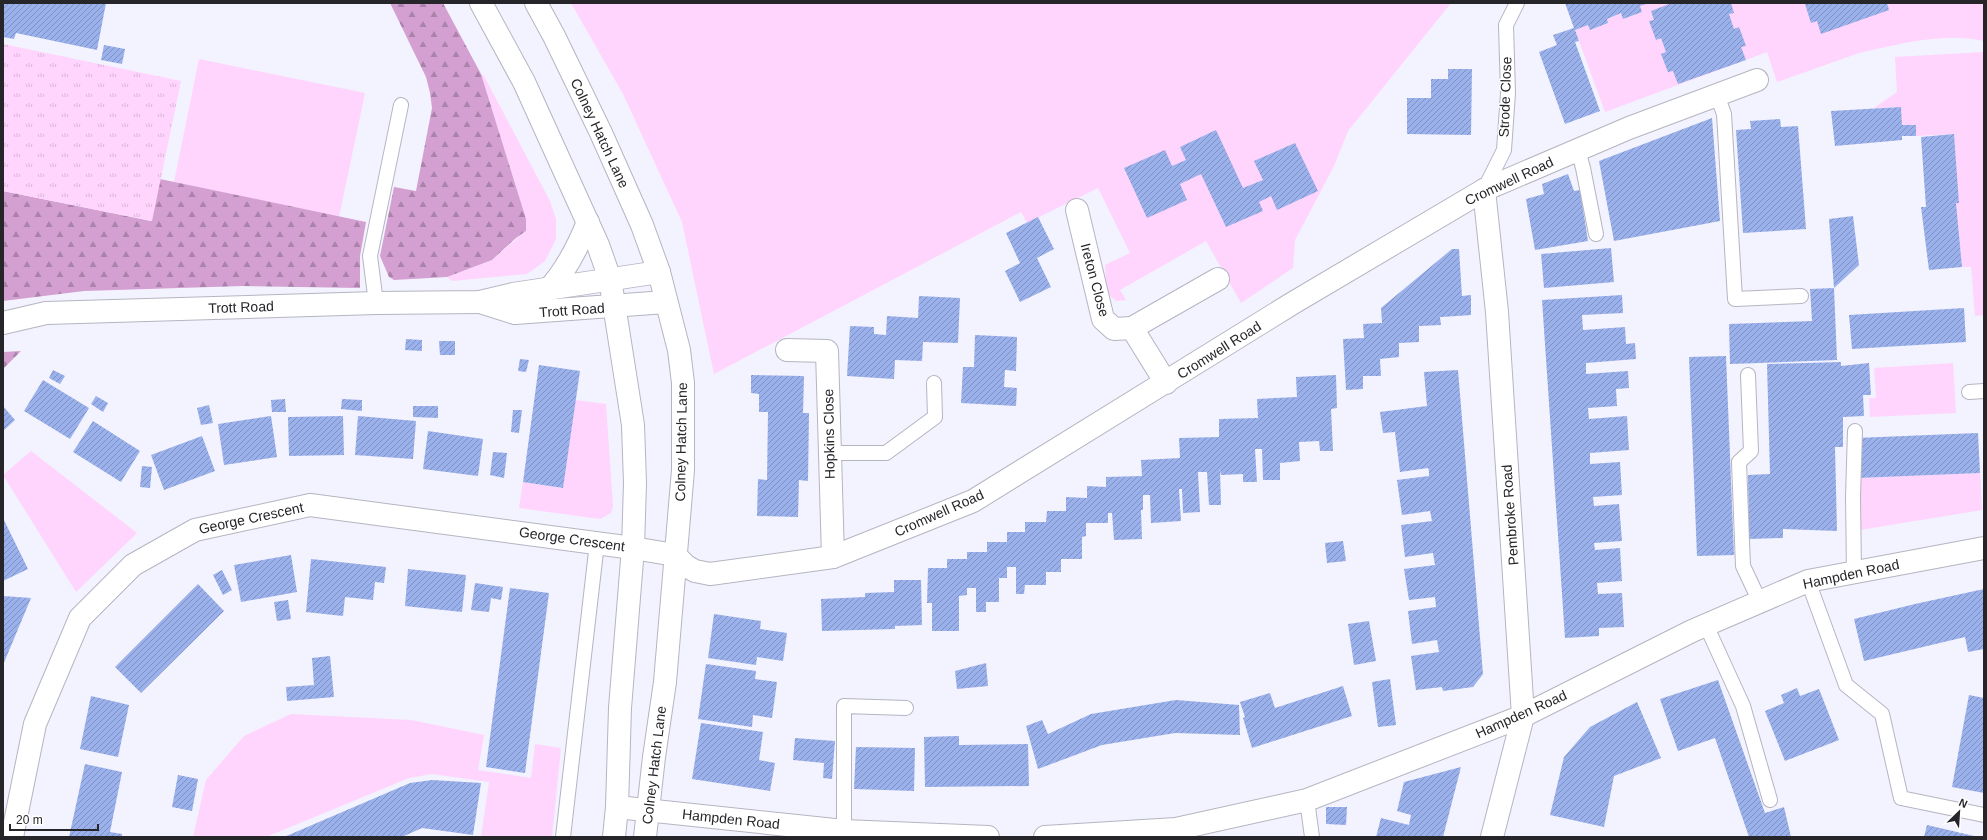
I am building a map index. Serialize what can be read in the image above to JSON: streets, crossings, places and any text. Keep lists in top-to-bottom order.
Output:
{
  "streets": {
    "street": [
      "Colney Hatch Lane",
      "Cromwell Road",
      "Ireton Close",
      "Trott Road",
      "Hopkins Close",
      "Pembroke Road",
      "George Crescent",
      "Hampden Road"
    ],
    "lane": ["Strode Close"]
  },
  "crossings": [
    ["Strode Close", "Cromwell Road"],
    ["Strode Close", "Pembroke Road"],
    ["Colney Hatch Lane", "Cromwell Road"],
    ["Colney Hatch Lane", "Trott Road"],
    ["Colney Hatch Lane", "George Crescent"],
    ["Colney Hatch Lane", "Hampden Road"],
    ["Cromwell Road", "Hopkins Close"],
    ["Cromwell Road", "Pembroke Road"],
    ["Cromwell Road", "George Crescent"],
    ["Pembroke Road", "Hampden Road"]
  ],
  "scale_bar": "20 m",
  "north": "top right"
}
